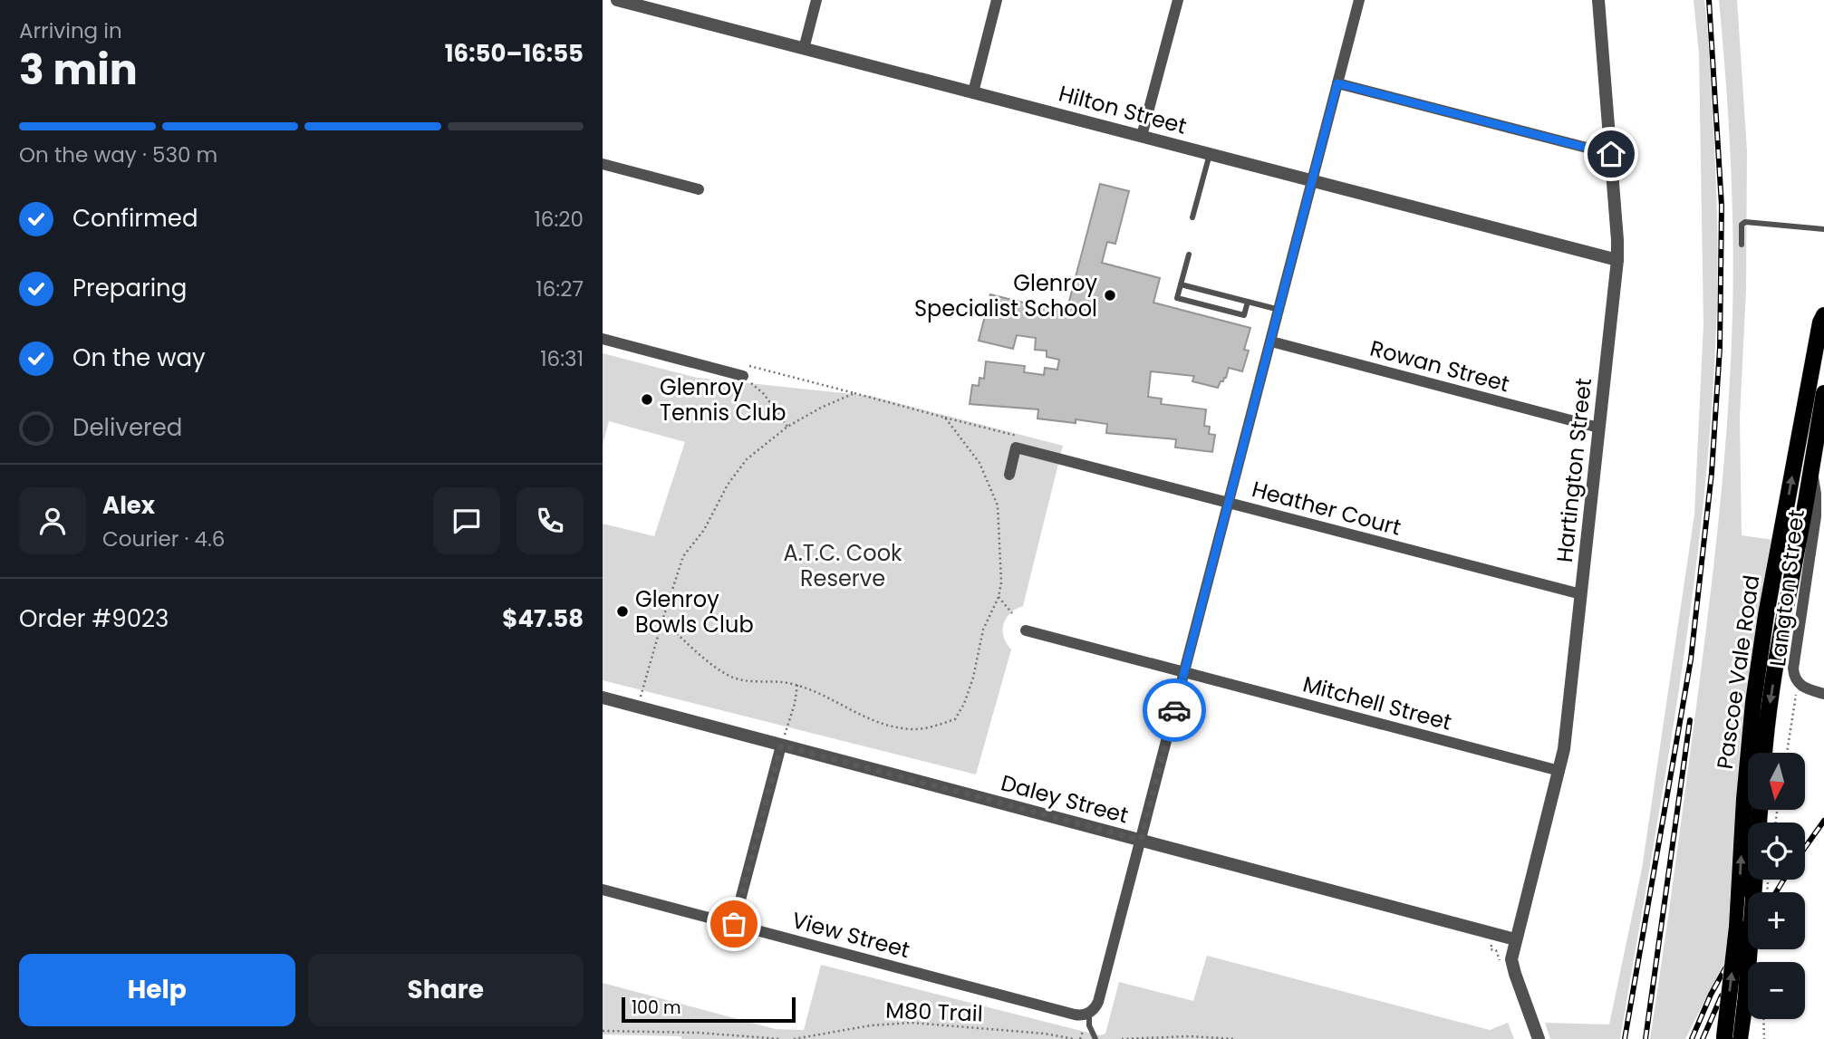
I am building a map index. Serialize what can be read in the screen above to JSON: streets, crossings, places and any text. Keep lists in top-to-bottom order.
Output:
{
  "streets": {
    "main road": ["Pascoe Vale Road"],
    "street": [
      "Hilton Street",
      "Rowan Street",
      "Hartington Street",
      "Heather Court",
      "Langton Street",
      "Mitchell Street",
      "Daley Street",
      "View Street"
    ],
    "path": ["M80 Trail"]
  },
  "crossings": [
    ["Hilton Street", "Hartington Street"],
    ["Rowan Street", "Hartington Street"],
    ["Hartington Street", "Heather Court"],
    ["Hartington Street", "Mitchell Street"],
    ["Hartington Street", "Daley Street"],
    ["Langton Street", "Pascoe Vale Road"]
  ],
  "parks": ["A.T.C. Cook Reserve"],
  "places": ["Glenroy Specialist School", "Glenroy Tennis Club", "Glenroy Bowls Club"],
  "scale_bar": "100 m",
  "north": "bottom",
  "page": {
    "heading": ["3 min", "Arriving in", "16:50–16:55"],
    "panel": [
      "Alex",
      "Courier · 4.6",
      "Order #9023",
      "$47.58"
    ],
    "bar": "On the way · 530 m",
    "list": [
      ["Confirmed", "16:20"],
      ["Preparing", "16:27"],
      ["On the way", "16:31"],
      "Delivered"
    ],
    "map_buttons": ["+", "−"],
    "buttons": ["Help", "Share"],
    "scale": "100 m"
  }
}
